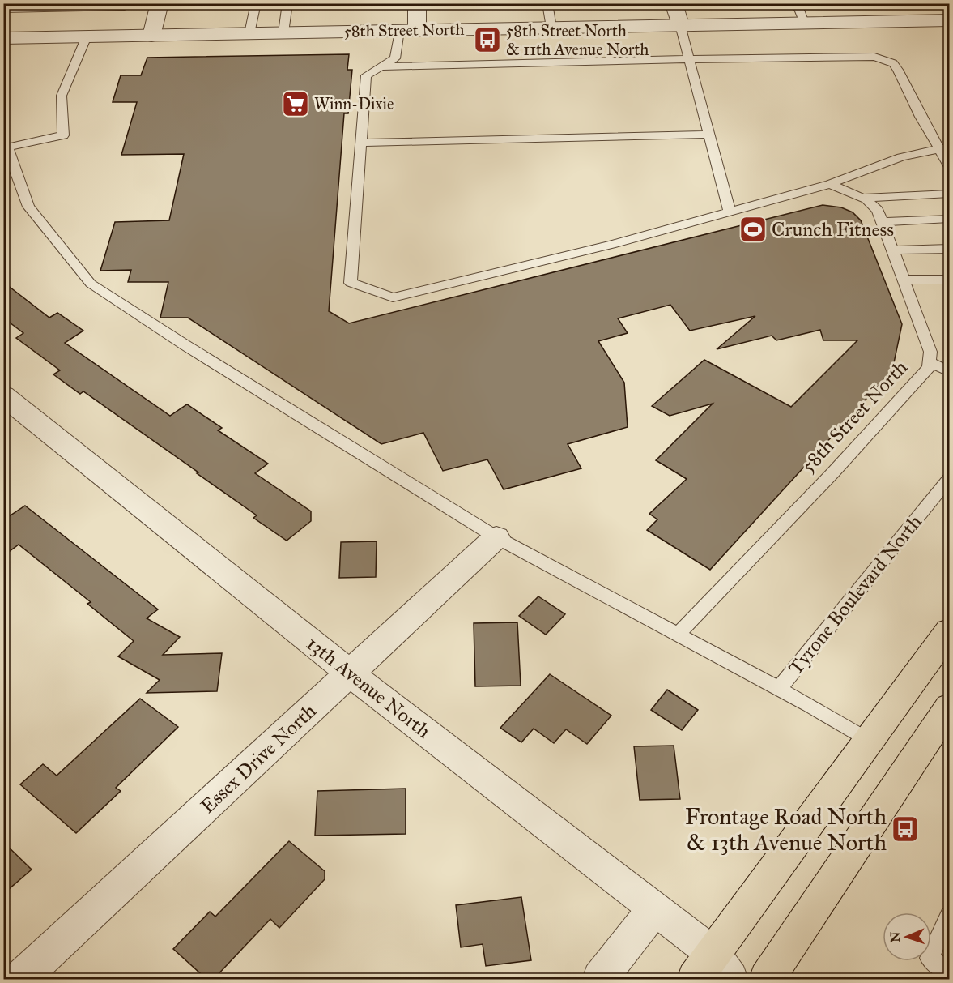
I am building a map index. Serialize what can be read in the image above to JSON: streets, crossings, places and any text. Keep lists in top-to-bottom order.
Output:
{
  "streets": {
    "street": ["58th Street North", "13th Avenue North", "Essex Drive North"],
    "lane": ["Tyrone Boulevard North"]
  },
  "crossings": [
    ["13th Avenue North", "Essex Drive North"]
  ],
  "places": {
    "bus stop": ["58th Street North & 11th Avenue North", "Frontage Road North & 13th Avenue North"],
    "supermarket": ["Winn-Dixie"],
    "sports": ["Crunch Fitness"]
  },
  "north": "left"
}
